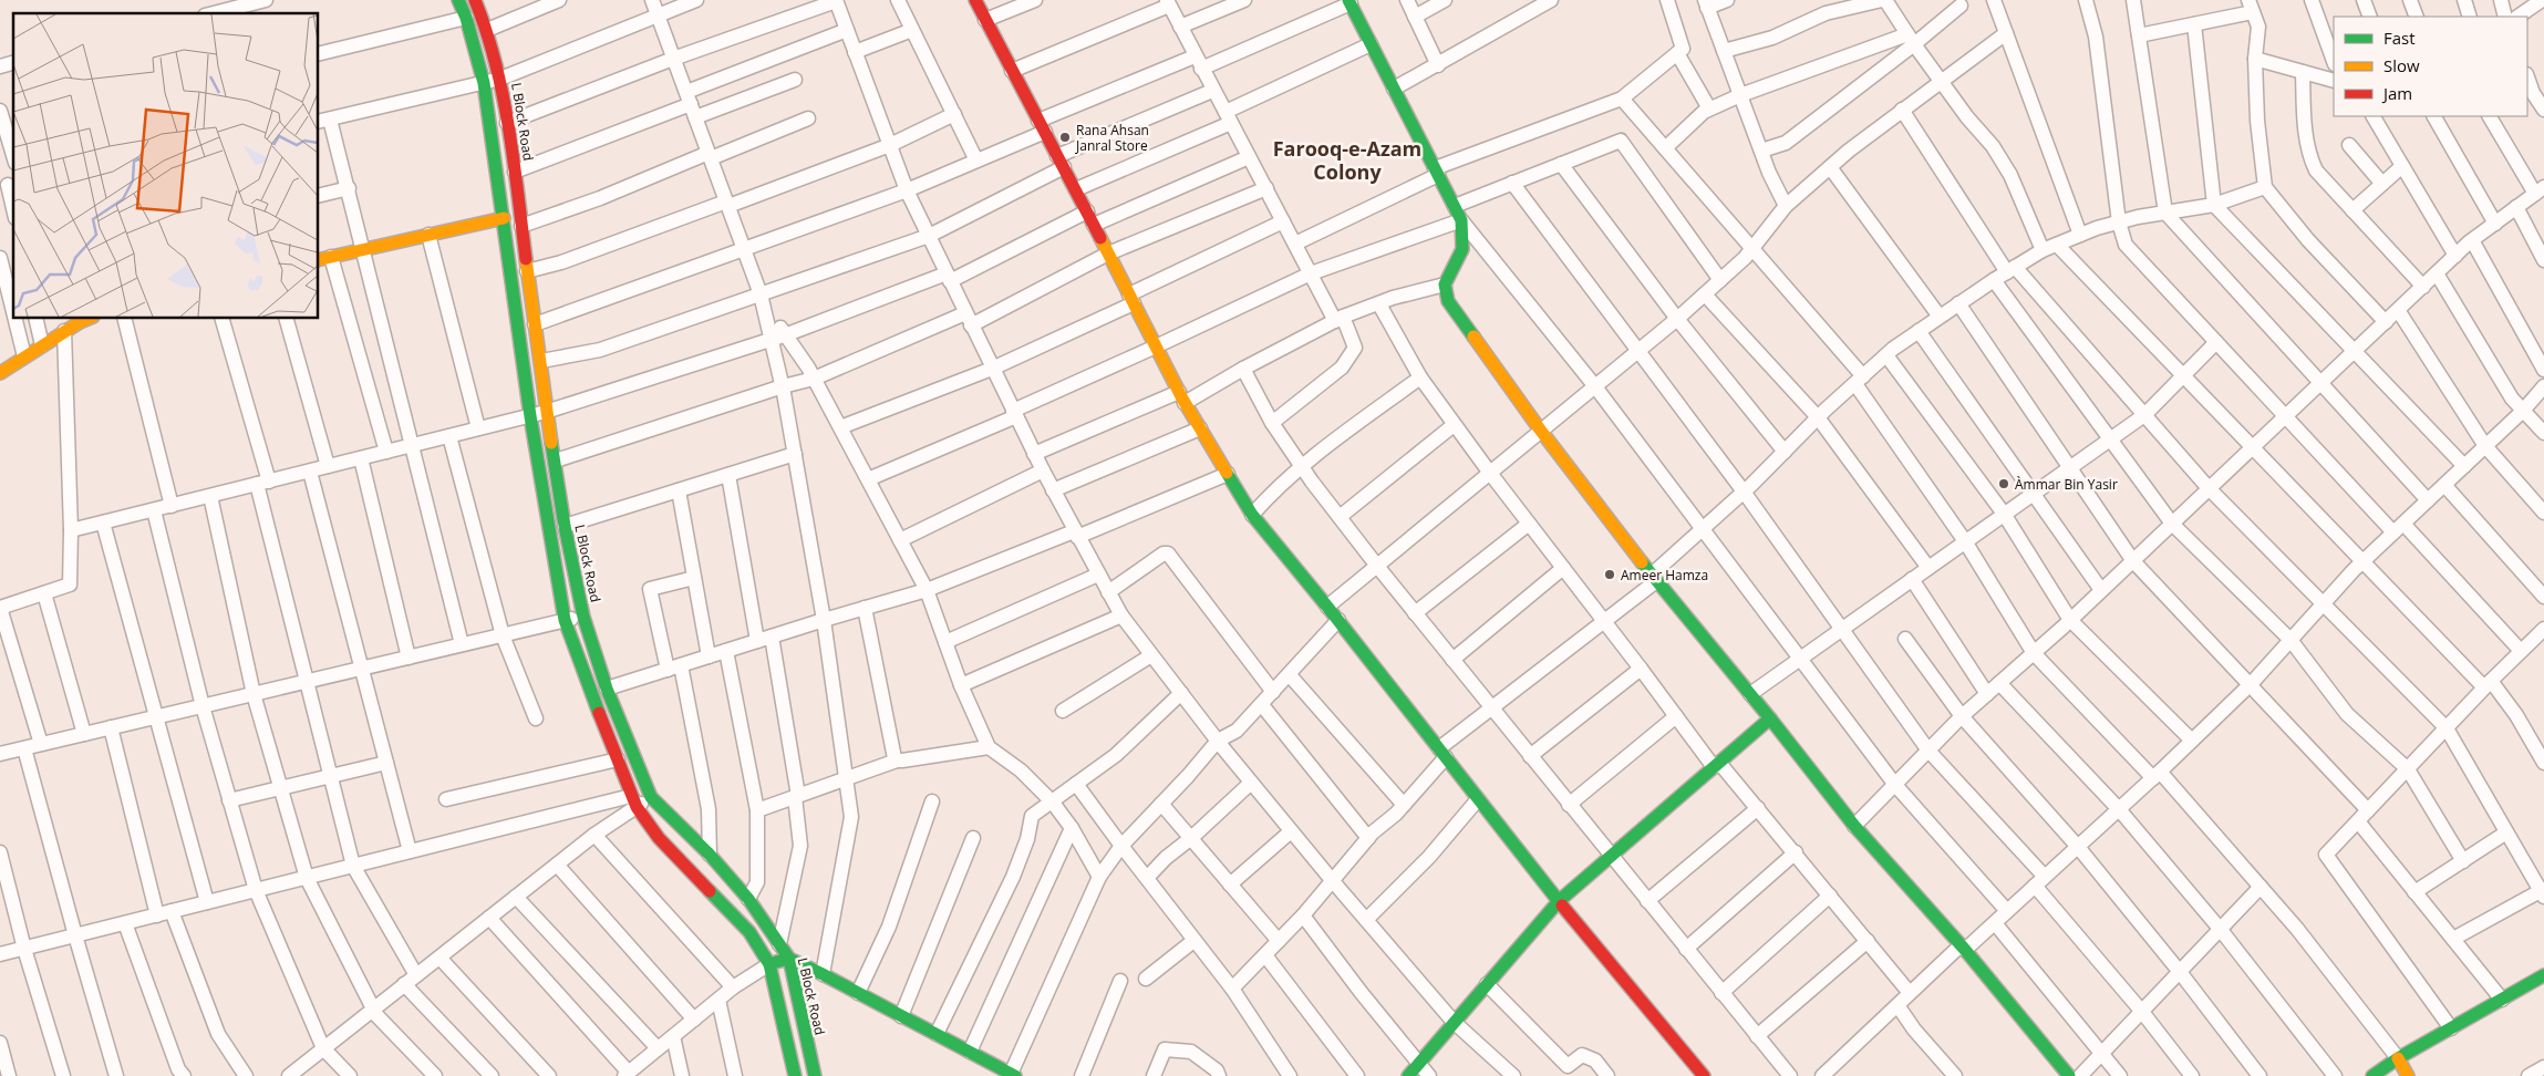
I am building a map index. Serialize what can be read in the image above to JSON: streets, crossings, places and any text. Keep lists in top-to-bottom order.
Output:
{
  "streets": {
    "street": ["L Block Road"]
  },
  "districts": ["Farooq-e-Azam Colony"],
  "places": ["Rana Ahsan Janral Store", "Àmmar Bin Yasir", "Ameer Hamza"],
  "legend": ["Fast", "Slow", "Jam"]
}
